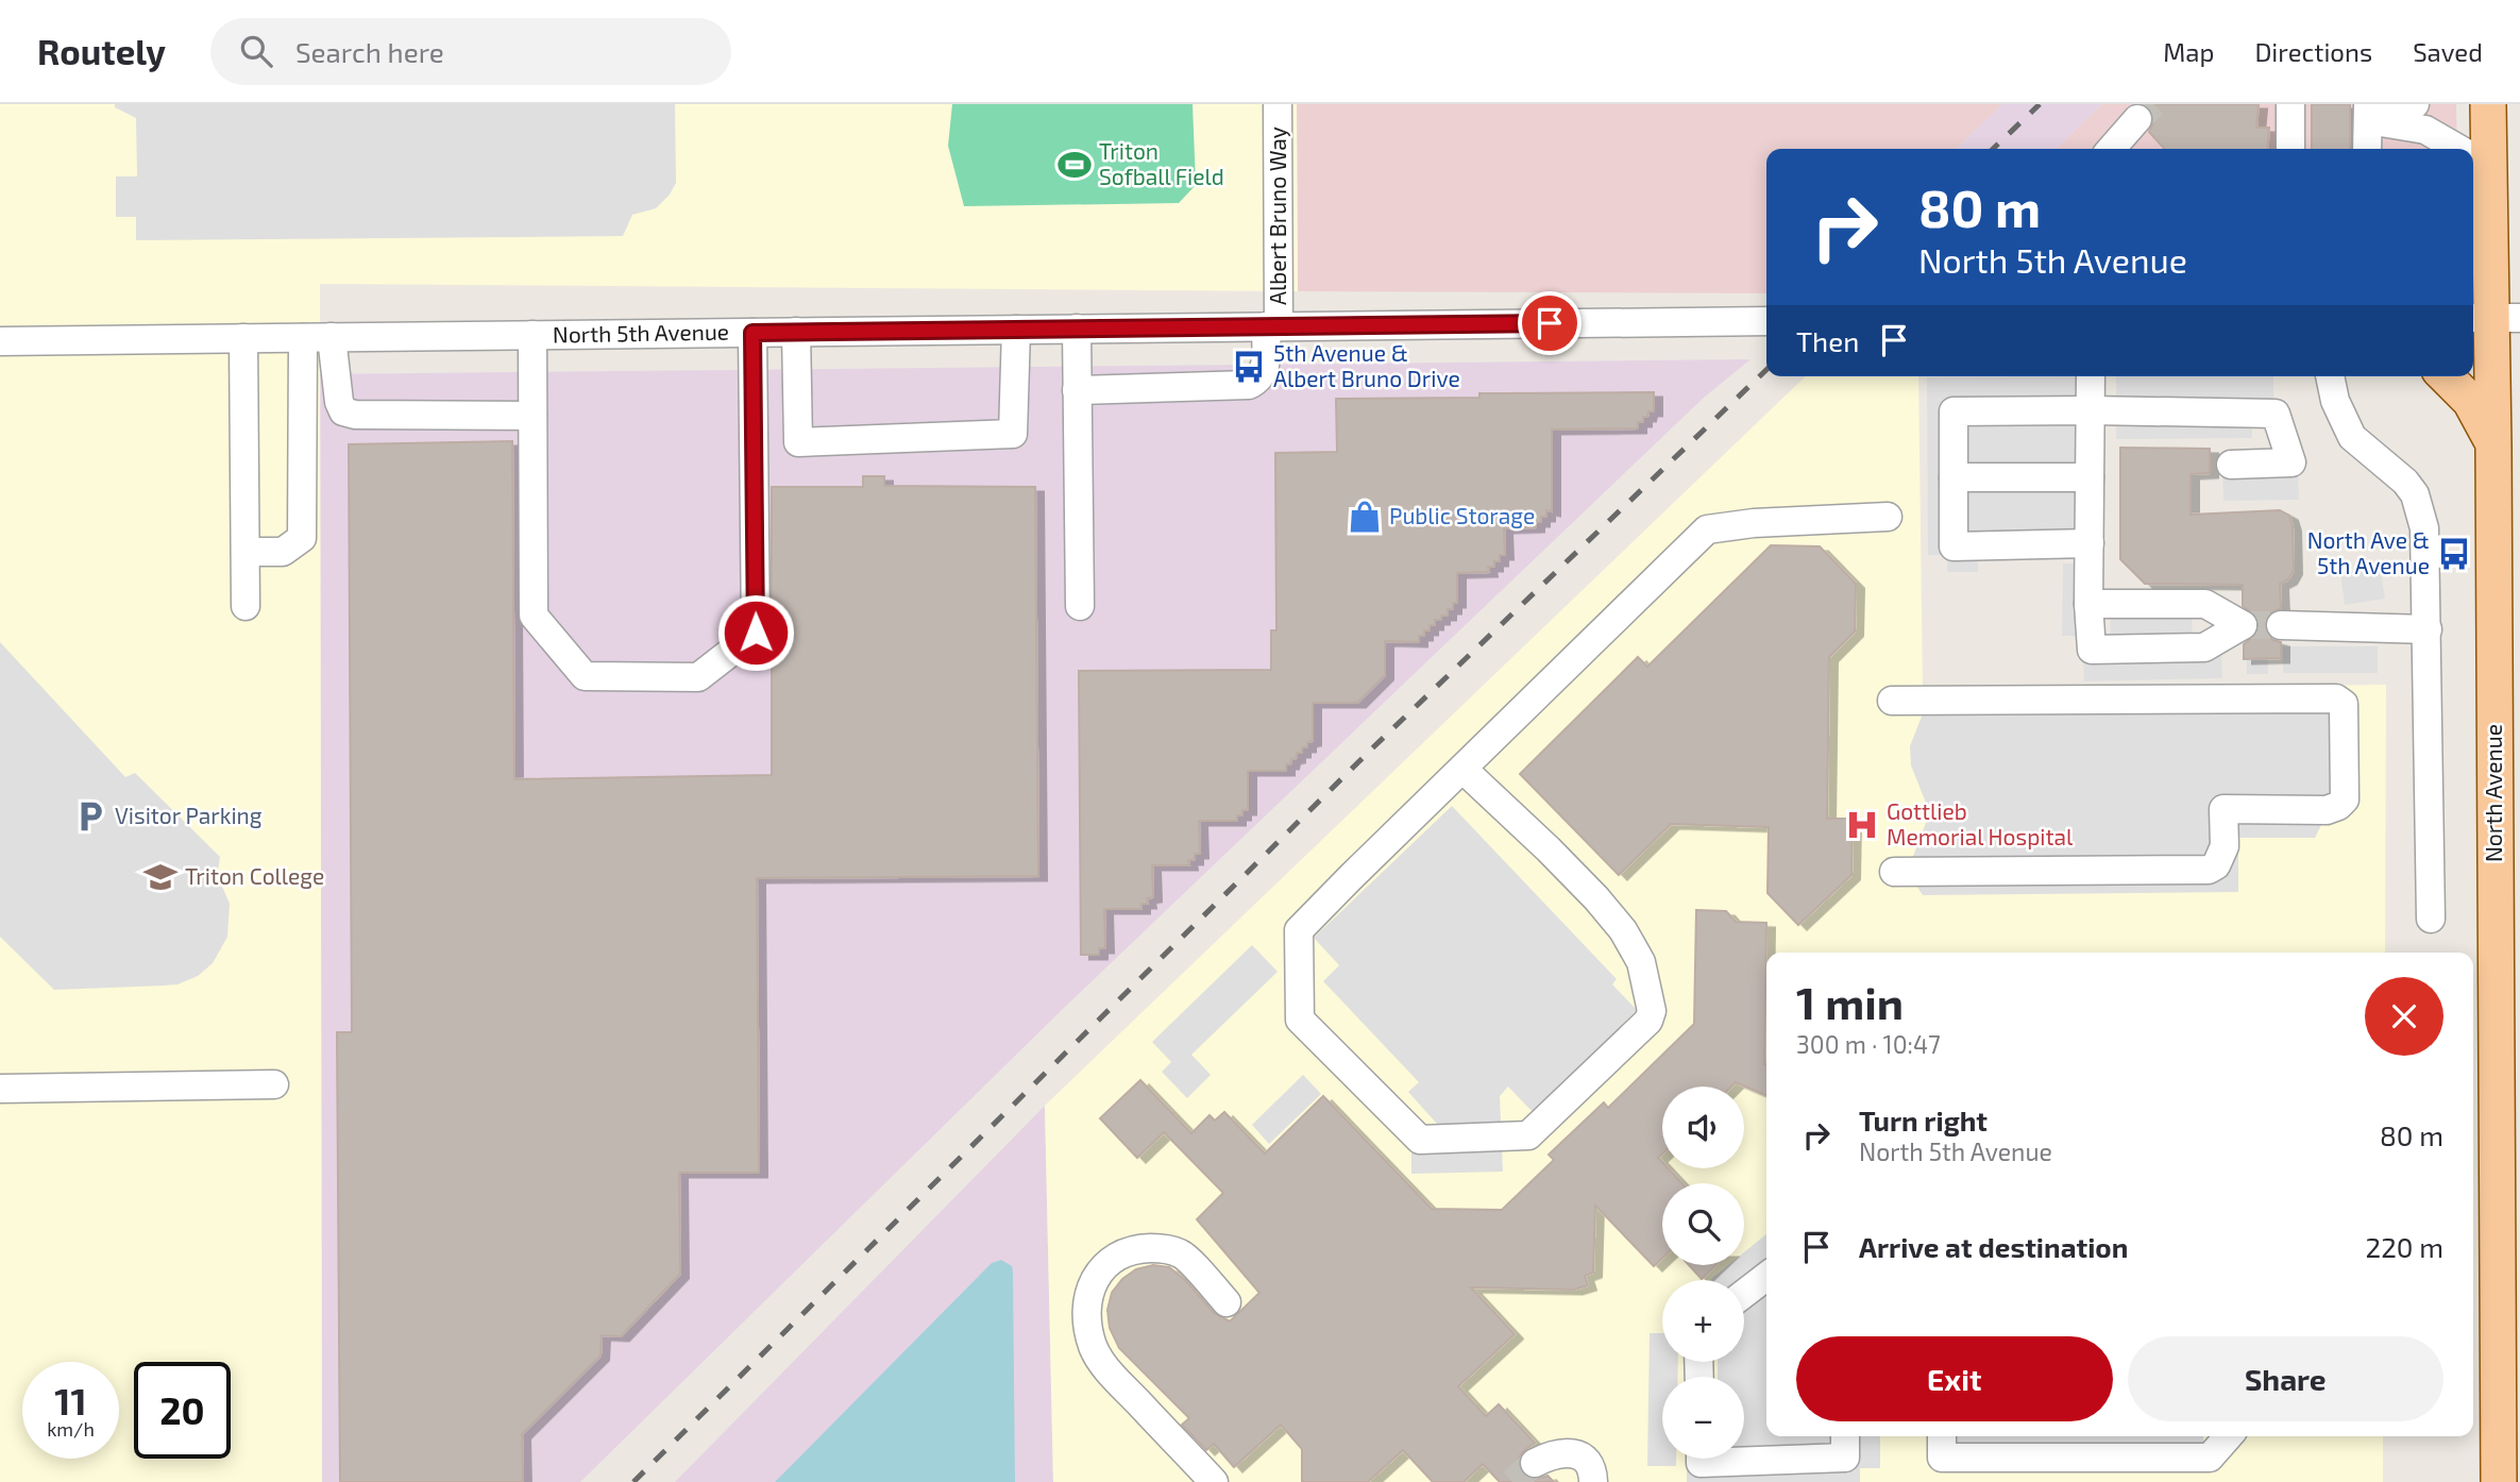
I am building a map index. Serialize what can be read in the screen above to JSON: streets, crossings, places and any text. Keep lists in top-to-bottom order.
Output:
{
  "streets": {
    "main road": ["North Avenue"],
    "street": ["Albert Bruno Way", "North 5th Avenue"]
  },
  "crossings": [
    ["Albert Bruno Way", "North 5th Avenue"]
  ],
  "places": {
    "sports": ["Triton Sofball Field"],
    "bus stop": ["5th Avenue & Albert Bruno Drive", "North Ave & 5th Avenue"],
    "shop": ["Public Storage"],
    "parking": ["Visitor Parking"],
    "hospital": ["Gottlieb Memorial Hospital"],
    "school or university": ["Triton College"]
  },
  "page": {
    "header": "Routely",
    "search": "Search here",
    "nav": ["Map", "Directions", "Saved"],
    "turn": ["80 m", "North 5th Avenue"],
    "then": "Then",
    "heading": ["1 min", "300 m · 10:47"],
    "list": [
      {
        "name": "Turn right",
        "note": "North 5th Avenue",
        "value": "80 m"
      },
      {
        "name": "Arrive at destination",
        "value": "220 m"
      }
    ],
    "map_buttons": ["+", "−"],
    "buttons": ["Exit", "Share"],
    "speed": "11 km/h",
    "limit": "20"
  }
}
